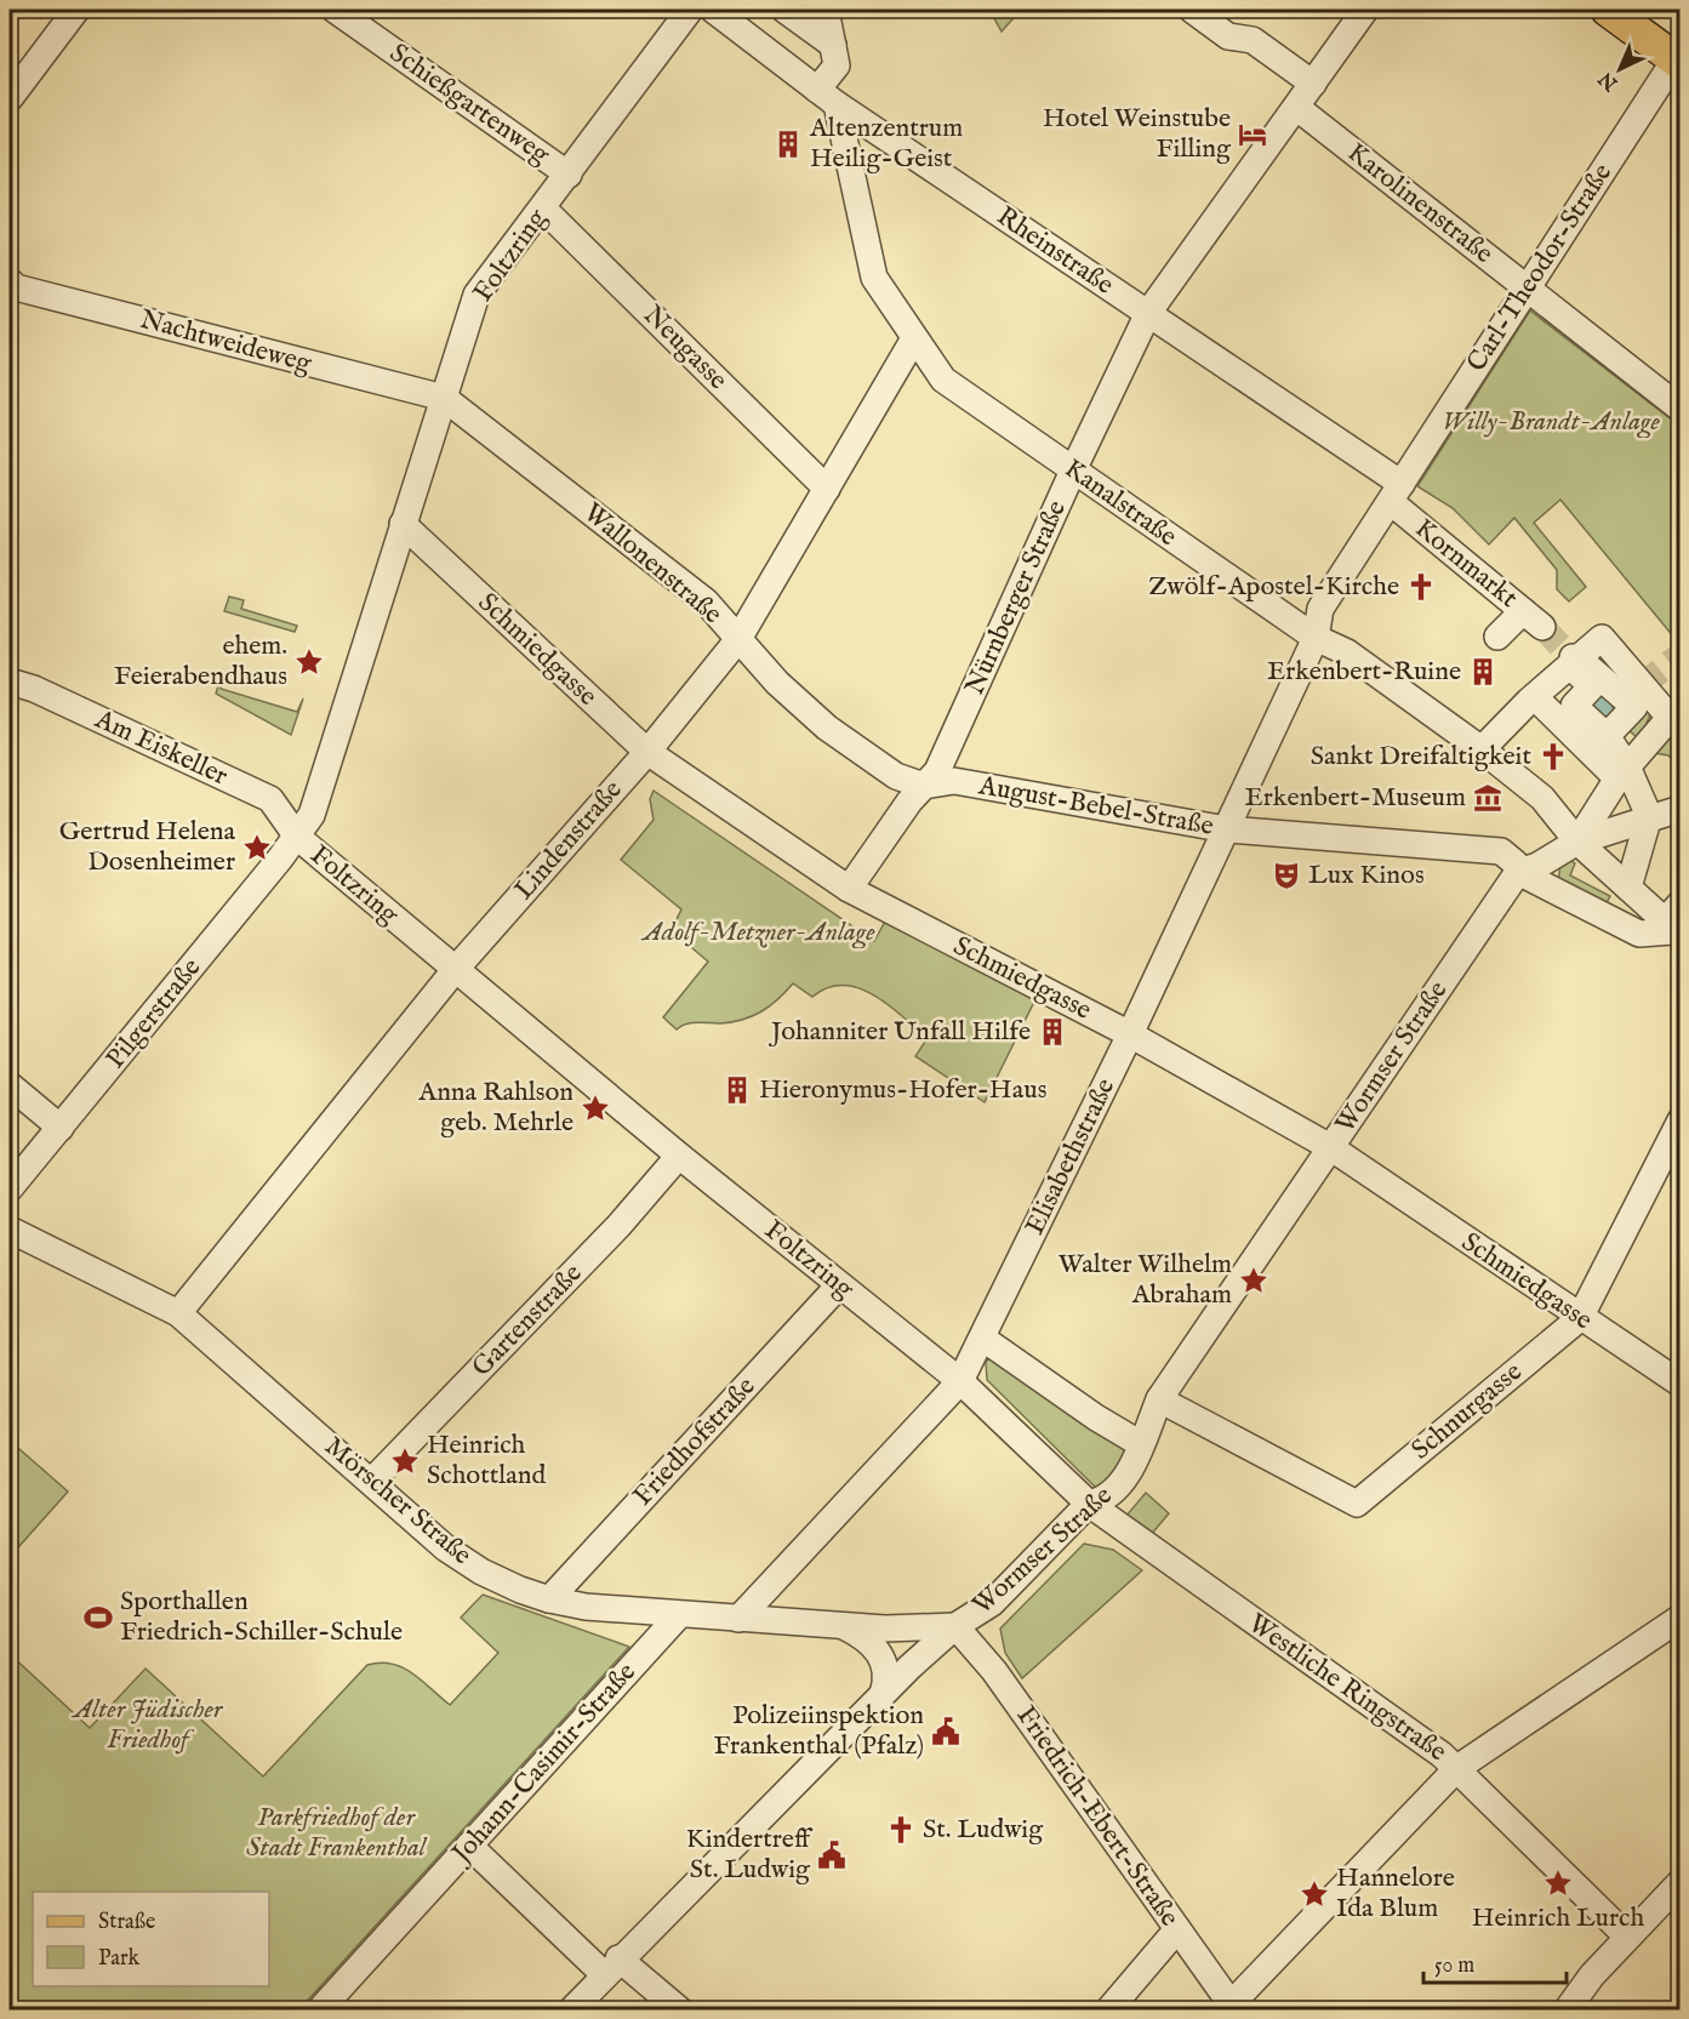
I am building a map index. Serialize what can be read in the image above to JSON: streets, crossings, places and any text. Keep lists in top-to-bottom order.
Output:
{
  "streets": {
    "street": [
      "Schießgartenweg",
      "Karolinenstraße",
      "Rheinstraße",
      "Foltzring",
      "Carl-Theodor-Straße",
      "Nachtweideweg",
      "Neugasse",
      "Kanalstraße",
      "Wallonenstraße",
      "Kornmarkt",
      "Nürnberger Straße",
      "Schmiedgasse",
      "Am Eiskeller",
      "August-Bebel-Straße",
      "Lindenstraße",
      "Pilgerstraße",
      "Wormser Straße",
      "Elisabethstraße",
      "Gartenstraße",
      "Schnurgasse",
      "Friedhofstraße",
      "Mörscher Straße",
      "Westliche Ringstraße",
      "Johann-Casimir-Straße",
      "Friedrich-Ebert-Straße"
    ]
  },
  "crossings": [
    ["Schießgartenweg", "Foltzring"],
    ["Karolinenstraße", "Carl-Theodor-Straße"],
    ["Karolinenstraße", "Nürnberger Straße"],
    ["Rheinstraße", "Carl-Theodor-Straße"],
    ["Rheinstraße", "Kanalstraße"],
    ["Rheinstraße", "Kornmarkt"],
    ["Rheinstraße", "Nürnberger Straße"],
    ["Foltzring", "Nachtweideweg"],
    ["Foltzring", "Neugasse"],
    ["Foltzring", "Wallonenstraße"],
    ["Foltzring", "Schmiedgasse"],
    ["Foltzring", "Am Eiskeller"],
    ["Foltzring", "Lindenstraße"],
    ["Foltzring", "Pilgerstraße"],
    ["Foltzring", "Wormser Straße"],
    ["Foltzring", "Elisabethstraße"],
    ["Foltzring", "Gartenstraße"],
    ["Foltzring", "Friedhofstraße"],
    ["Foltzring", "Westliche Ringstraße"],
    ["Carl-Theodor-Straße", "Kanalstraße"],
    ["Carl-Theodor-Straße", "Kornmarkt"],
    ["Carl-Theodor-Straße", "Elisabethstraße"],
    ["Nachtweideweg", "Wallonenstraße"],
    ["Neugasse", "Lindenstraße"],
    ["Kanalstraße", "Nürnberger Straße"],
    ["Kanalstraße", "August-Bebel-Straße"],
    ["Kanalstraße", "Lindenstraße"],
    ["Kanalstraße", "Elisabethstraße"],
    ["Wallonenstraße", "Nürnberger Straße"],
    ["Wallonenstraße", "August-Bebel-Straße"],
    ["Wallonenstraße", "Lindenstraße"],
    ["Nürnberger Straße", "Schmiedgasse"],
    ["Nürnberger Straße", "August-Bebel-Straße"],
    ["Schmiedgasse", "Lindenstraße"],
    ["Schmiedgasse", "Wormser Straße"],
    ["Schmiedgasse", "Elisabethstraße"],
    ["Schmiedgasse", "Schnurgasse"],
    ["Am Eiskeller", "Pilgerstraße"],
    ["August-Bebel-Straße", "Wormser Straße"],
    ["August-Bebel-Straße", "Elisabethstraße"],
    ["Lindenstraße", "Mörscher Straße"],
    ["Wormser Straße", "Schnurgasse"],
    ["Wormser Straße", "Mörscher Straße"],
    ["Wormser Straße", "Westliche Ringstraße"],
    ["Wormser Straße", "Friedrich-Ebert-Straße"],
    ["Elisabethstraße", "Mörscher Straße"],
    ["Gartenstraße", "Mörscher Straße"],
    ["Friedhofstraße", "Mörscher Straße"],
    ["Mörscher Straße", "Johann-Casimir-Straße"],
    ["Mörscher Straße", "Friedrich-Ebert-Straße"]
  ],
  "parks": [
    "Willy-Brandt-Anlage",
    "Adolf-Metzner-Anlage",
    "Alter Jüdischer Friedhof",
    "Parkfriedhof der Stadt Frankenthal"
  ],
  "places": {
    "hotel": ["Hotel Weinstube Filling"],
    "building": [
      "Altenzentrum Heilig-Geist",
      "Erkenbert-Ruine",
      "Johanniter Unfall Hilfe",
      "Hieronymus-Hofer-Haus"
    ],
    "church": ["Zwölf-Apostel-Kirche", "Sankt Dreifaltigkeit", "St. Ludwig"],
    "place": [
      "ehem. Feierabendhaus",
      "Gertrud Helena Dosenheimer",
      "Anna Rahlson geb. Mehrle",
      "Walter Wilhelm Abraham",
      "Heinrich Schottland",
      "Heinrich Lurch",
      "Hannelore Ida Blum"
    ],
    "museum": ["Erkenbert-Museum"],
    "theatre": ["Lux Kinos"],
    "sports": ["Sporthallen Friedrich-Schiller-Schule"],
    "public building": ["Polizeiinspektion Frankenthal (Pfalz)", "Kindertreff St. Ludwig"]
  },
  "legend": ["Straße", "Park"],
  "scale_bar": "50 m",
  "north": "bottom left"
}
